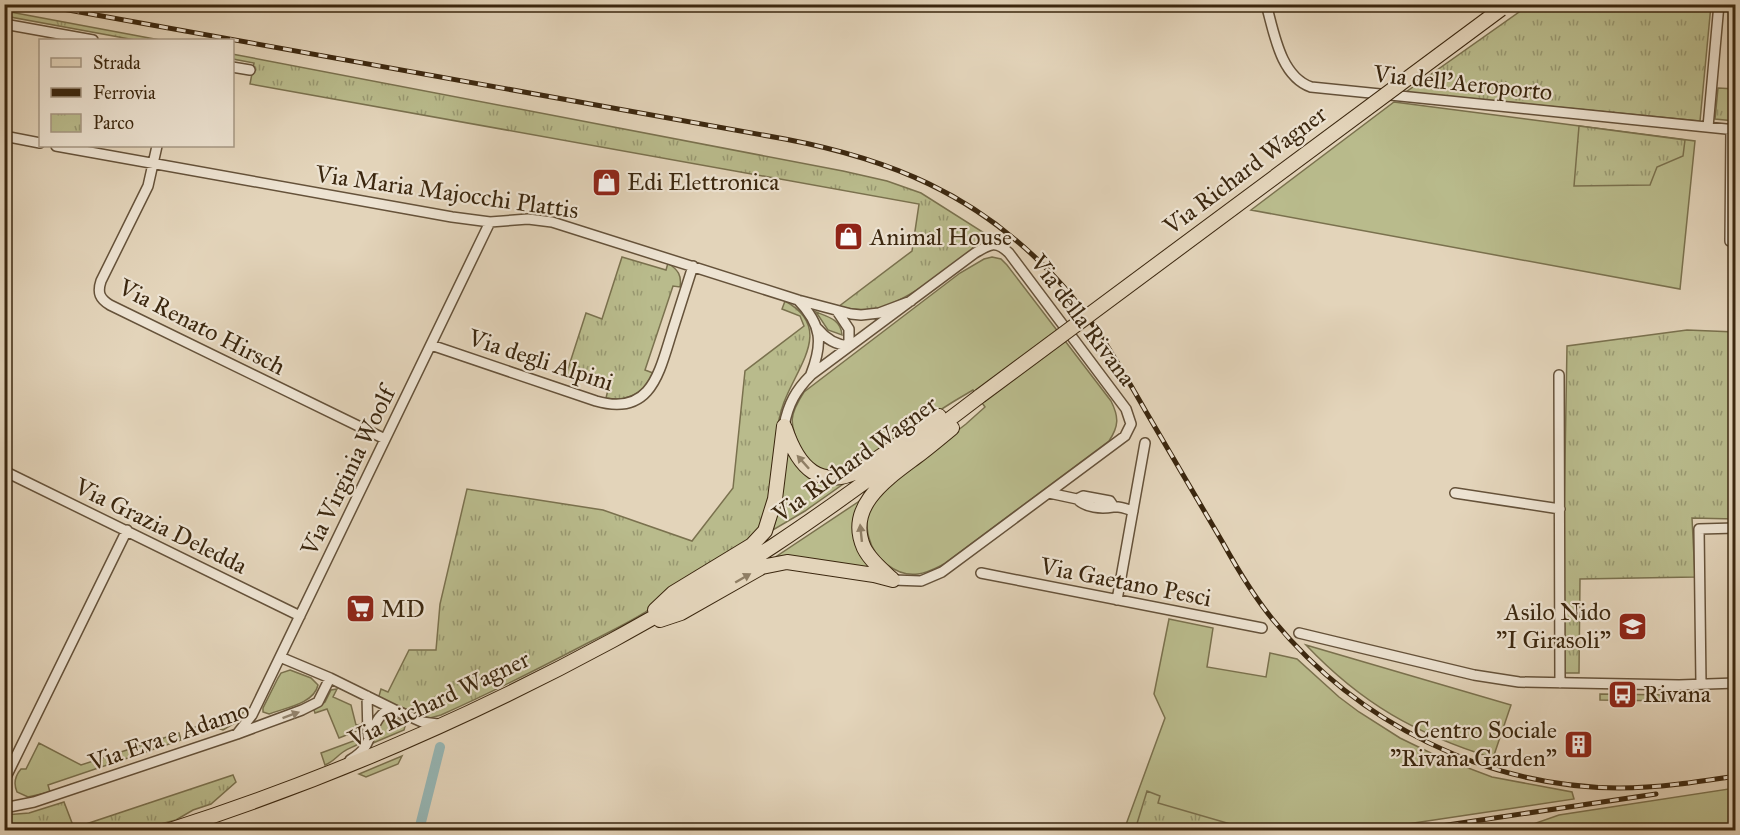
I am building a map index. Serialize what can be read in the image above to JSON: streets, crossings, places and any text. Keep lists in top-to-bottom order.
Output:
{
  "streets": {
    "main road": ["Via Richard Wagner"],
    "street": [
      "Via dell'Aeroporto",
      "Via Maria Majocchi Plattis",
      "Via della Rivana",
      "Via Renato Hirsch",
      "Via degli Alpini",
      "Via Virginia Woolf",
      "Via Grazia Deledda",
      "Via Gaetano Pesci",
      "Via Eva e Adamo"
    ]
  },
  "crossings": [
    ["Via Maria Majocchi Plattis", "Via della Rivana"],
    ["Via Maria Majocchi Plattis", "Via Renato Hirsch"],
    ["Via Maria Majocchi Plattis", "Via degli Alpini"],
    ["Via Maria Majocchi Plattis", "Via Virginia Woolf"],
    ["Via Renato Hirsch", "Via Virginia Woolf"],
    ["Via degli Alpini", "Via Virginia Woolf"],
    ["Via Virginia Woolf", "Via Grazia Deledda"],
    ["Via Virginia Woolf", "Via Eva e Adamo"]
  ],
  "places": {
    "shop": ["Edi Elettronica", "Animal House"],
    "supermarket": ["MD"],
    "school or university": ["Asilo Nido \"I Girasoli\""],
    "bus stop": ["Rivana"],
    "building": ["Centro Sociale \"Rivana Garden\""]
  },
  "legend": ["Strada", "Ferrovia", "Parco"]
}
